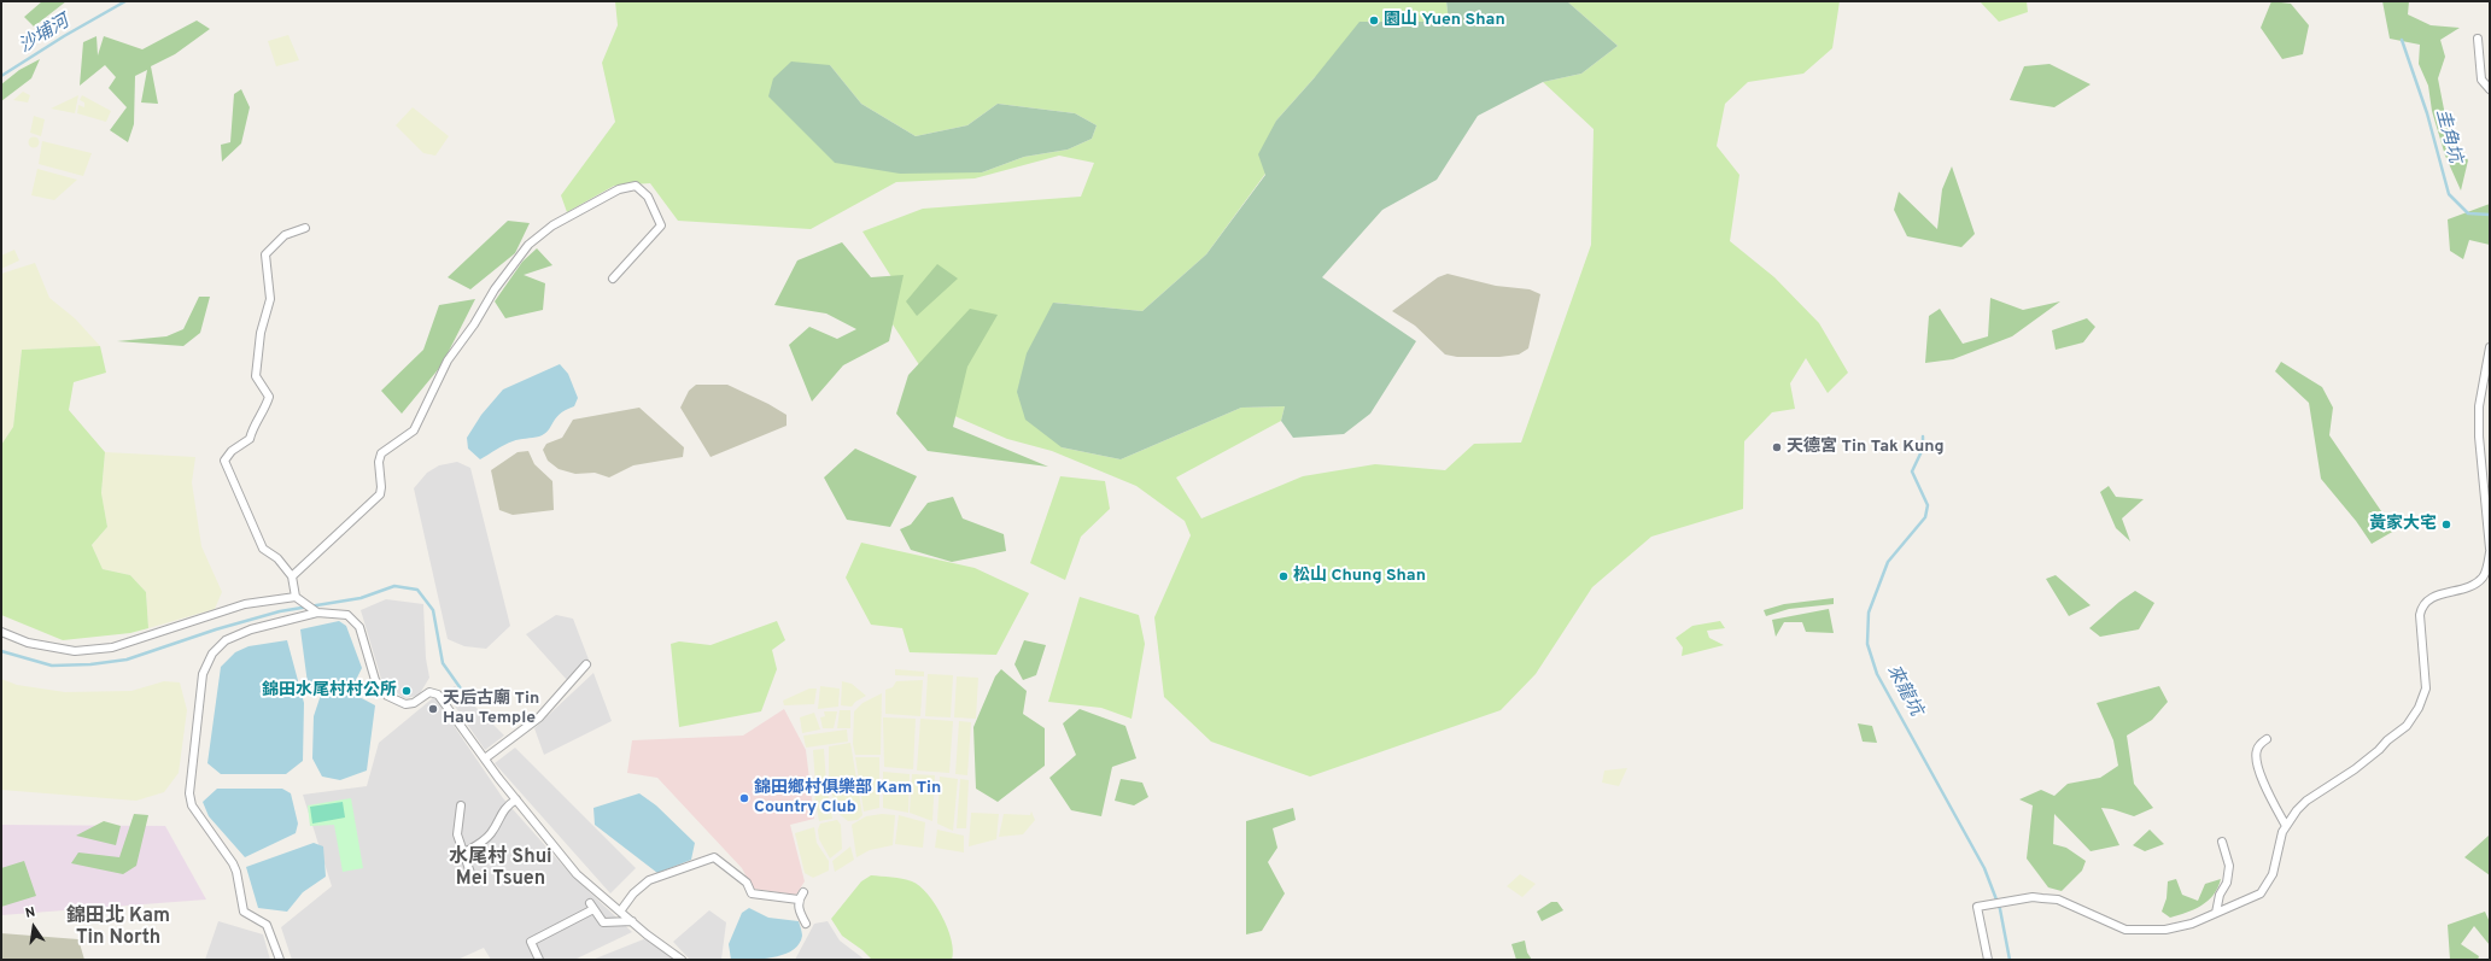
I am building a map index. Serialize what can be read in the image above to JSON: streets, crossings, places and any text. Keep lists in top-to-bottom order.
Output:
{
  "districts": ["水尾村 Shui Mei Tsuen", "錦田北 Kam Tin North"],
  "water": ["沙埔河", "圭角坑", "來龍坑"],
  "places": [
    "園山 Yuen Shan",
    "天德宮 Tin Tak Kung",
    "黃家大宅",
    "松山 Chung Shan",
    "錦田水尾村村公所",
    "天后古廟 Tin Hau Temple",
    "錦田鄉村俱樂部 Kam Tin Country Club"
  ],
  "north": "top"
}
